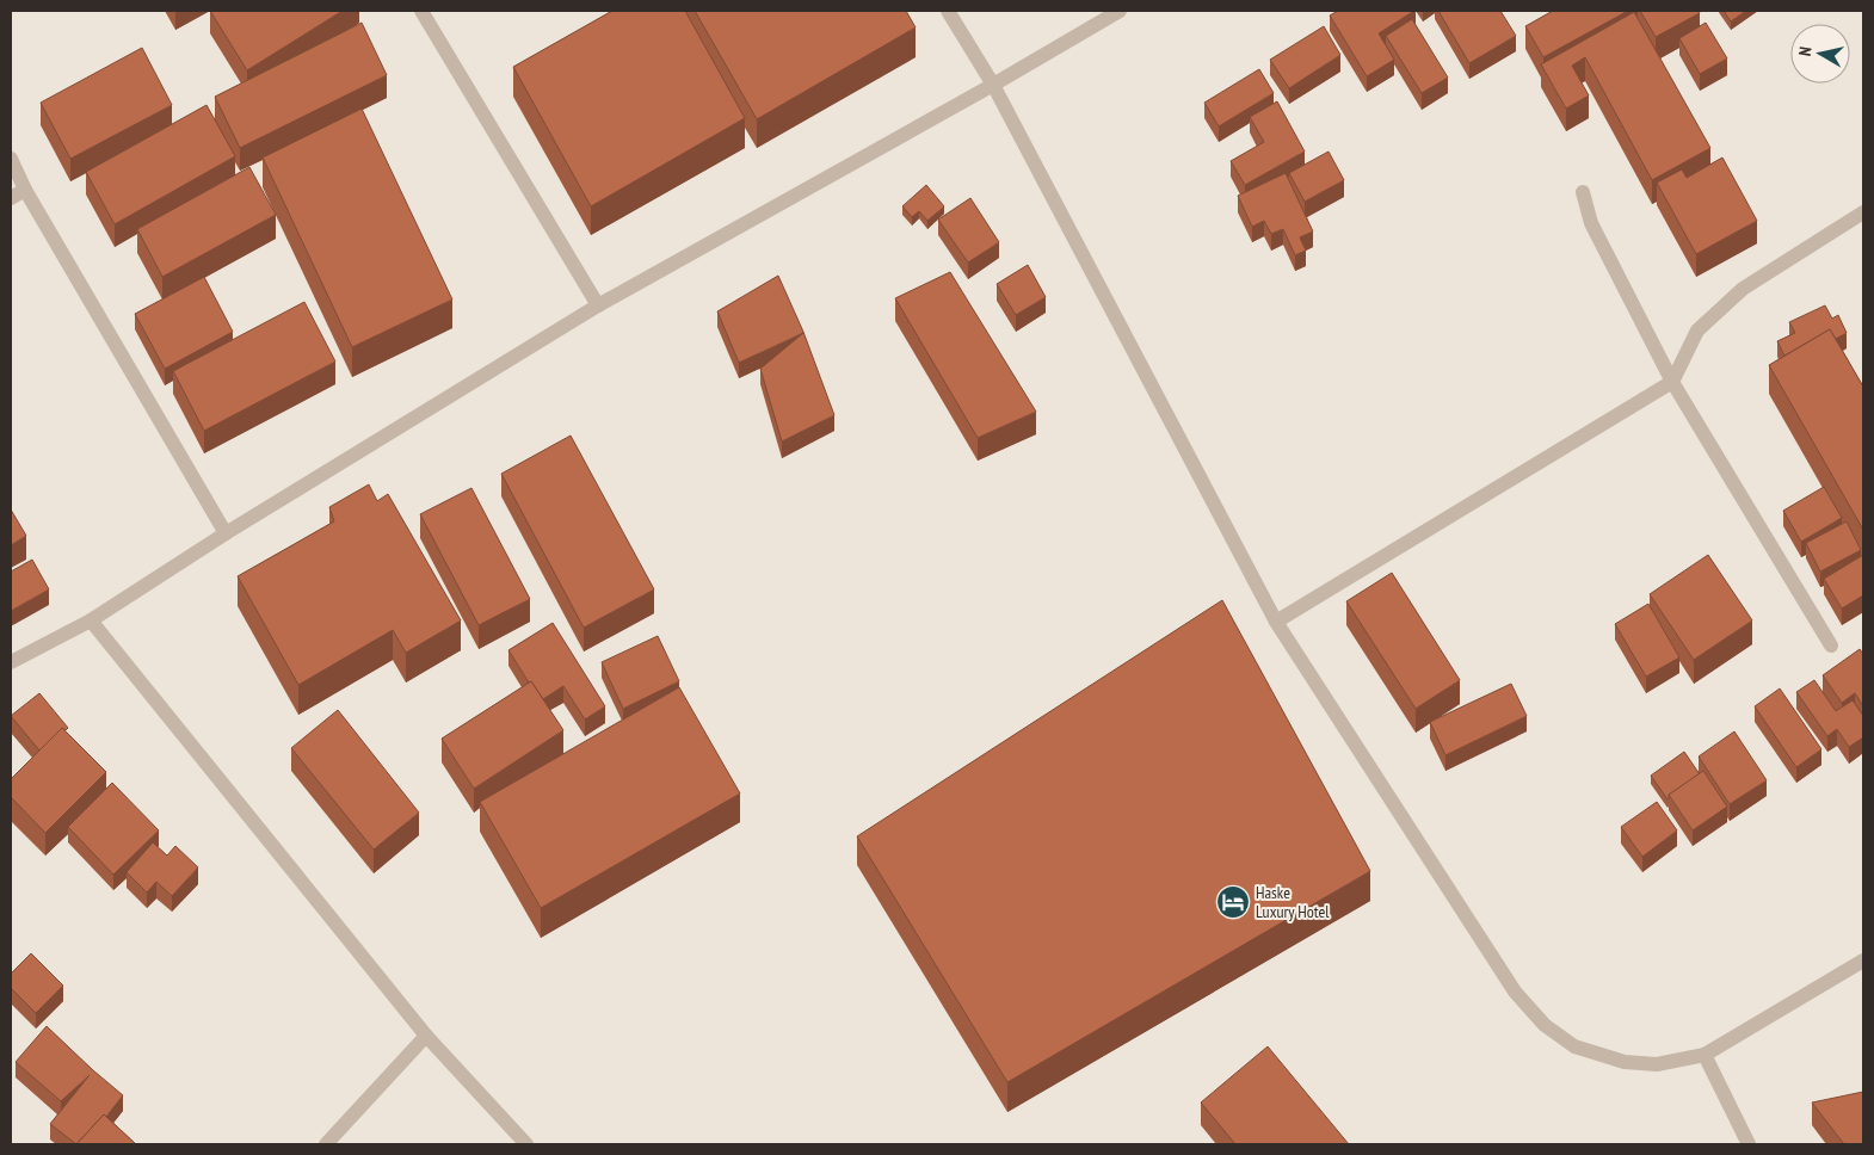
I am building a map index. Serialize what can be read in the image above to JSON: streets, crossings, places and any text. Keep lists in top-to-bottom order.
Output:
{
  "places": {
    "hotel": ["Haske Luxury Hotel"]
  },
  "north": "left"
}
